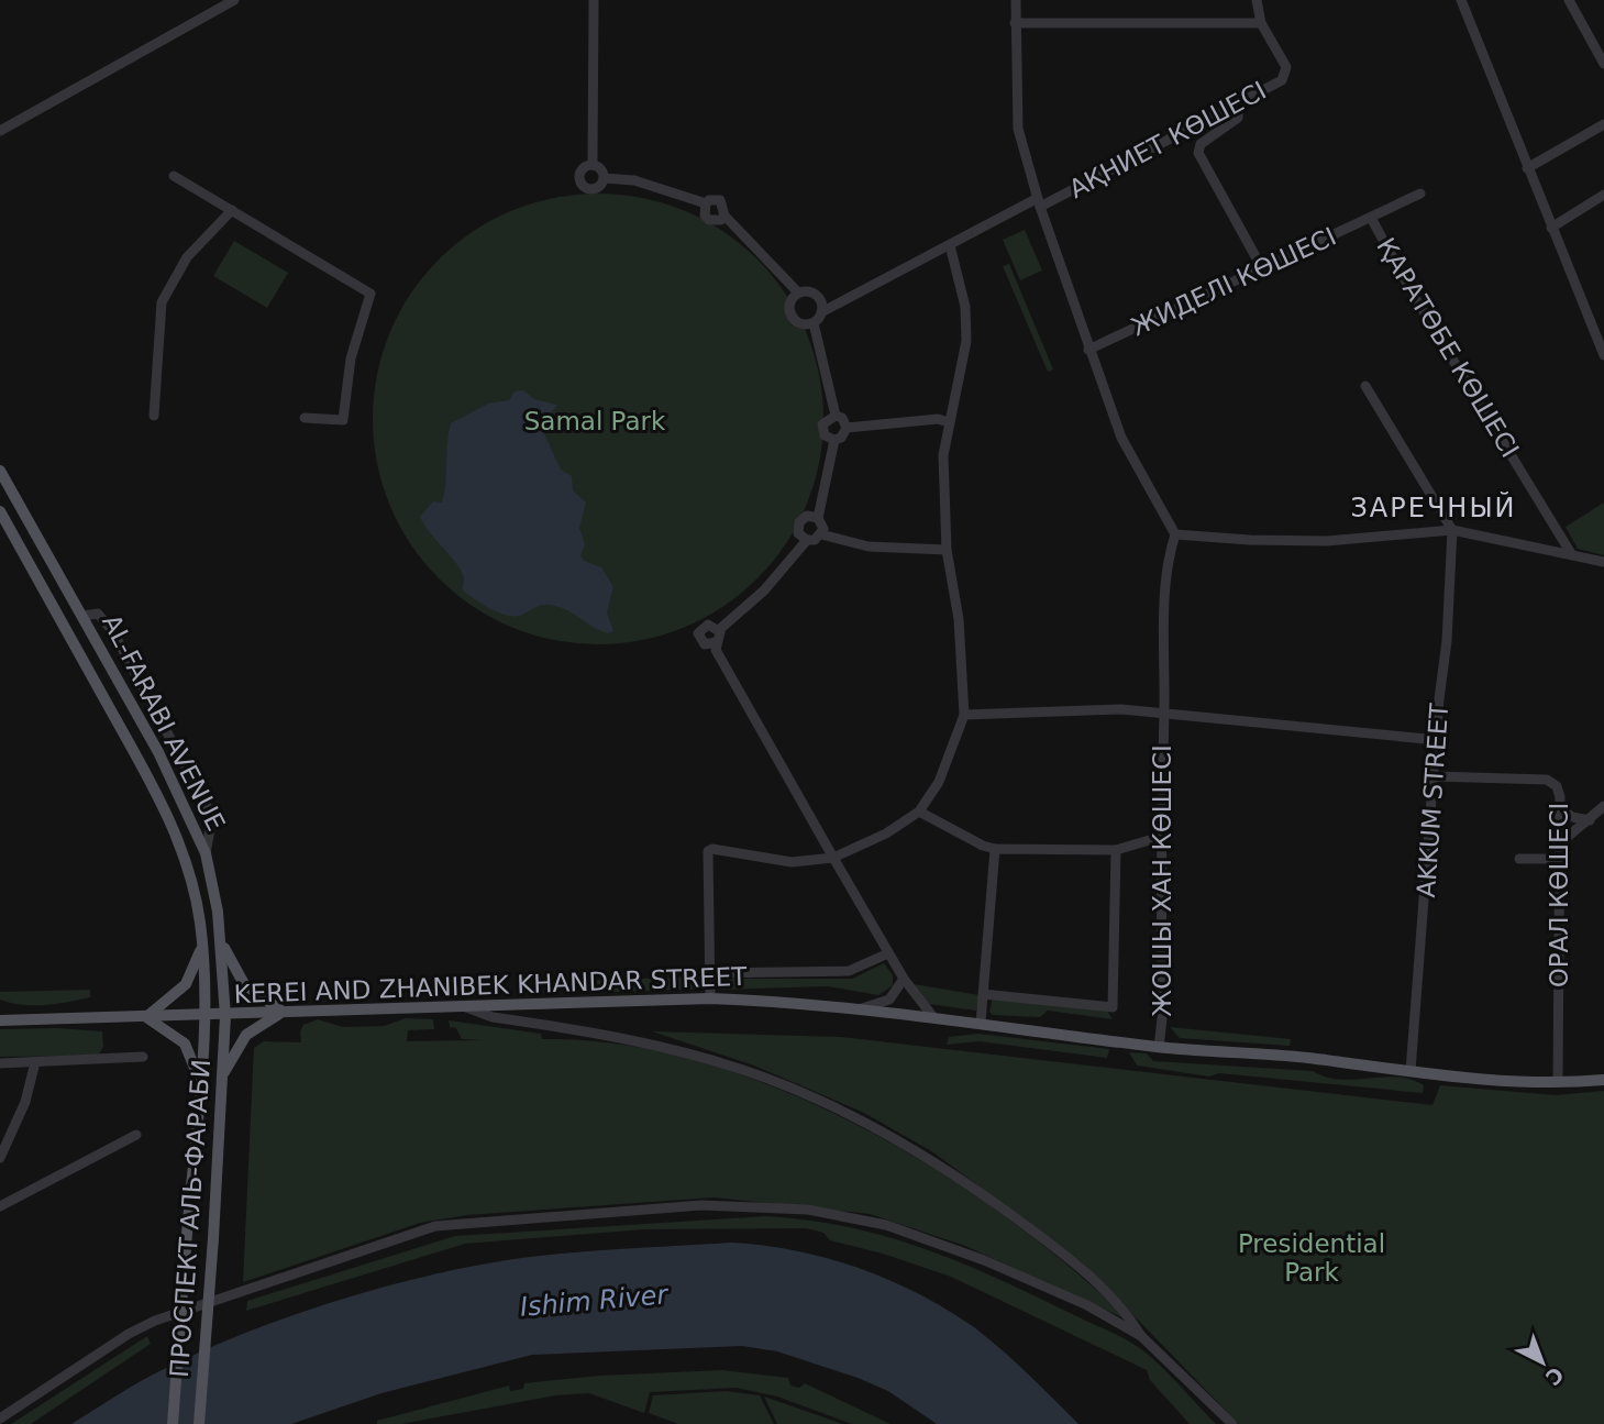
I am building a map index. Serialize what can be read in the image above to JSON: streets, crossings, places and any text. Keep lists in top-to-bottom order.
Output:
{
  "streets": {
    "main road": ["AL-FARABI AVENUE", "KEREI AND ZHANIBEK KHANDAR STREET", "ПРОСПЕКТ АЛЬ-ФАРАБИ"],
    "street": [
      "АҚНИЕТ КӨШЕСІ",
      "ЖИДЕЛІ КӨШЕСІ",
      "ҚАРАТӨБЕ КӨШЕСІ",
      "AKKUM STREET",
      "ЖОШЫ ХАН КӨШЕСІ",
      "ОРАЛ КӨШЕСІ"
    ]
  },
  "crossings": [
    ["ЖИДЕЛІ КӨШЕСІ", "ҚАРАТӨБЕ КӨШЕСІ"],
    ["AL-FARABI AVENUE", "KEREI AND ZHANIBEK KHANDAR STREET"],
    ["AL-FARABI AVENUE", "ПРОСПЕКТ АЛЬ-ФАРАБИ"],
    ["AKKUM STREET", "ОРАЛ КӨШЕСІ"],
    ["AKKUM STREET", "KEREI AND ZHANIBEK KHANDAR STREET"],
    ["ЖОШЫ ХАН КӨШЕСІ", "KEREI AND ZHANIBEK KHANDAR STREET"],
    ["ОРАЛ КӨШЕСІ", "KEREI AND ZHANIBEK KHANDAR STREET"],
    ["KEREI AND ZHANIBEK KHANDAR STREET", "ПРОСПЕКТ АЛЬ-ФАРАБИ"]
  ],
  "districts": ["ЗАРЕЧНЫЙ"],
  "water": ["Ishim River"],
  "parks": ["Samal Park", "Presidential Park"],
  "north": "bottom right"
}
